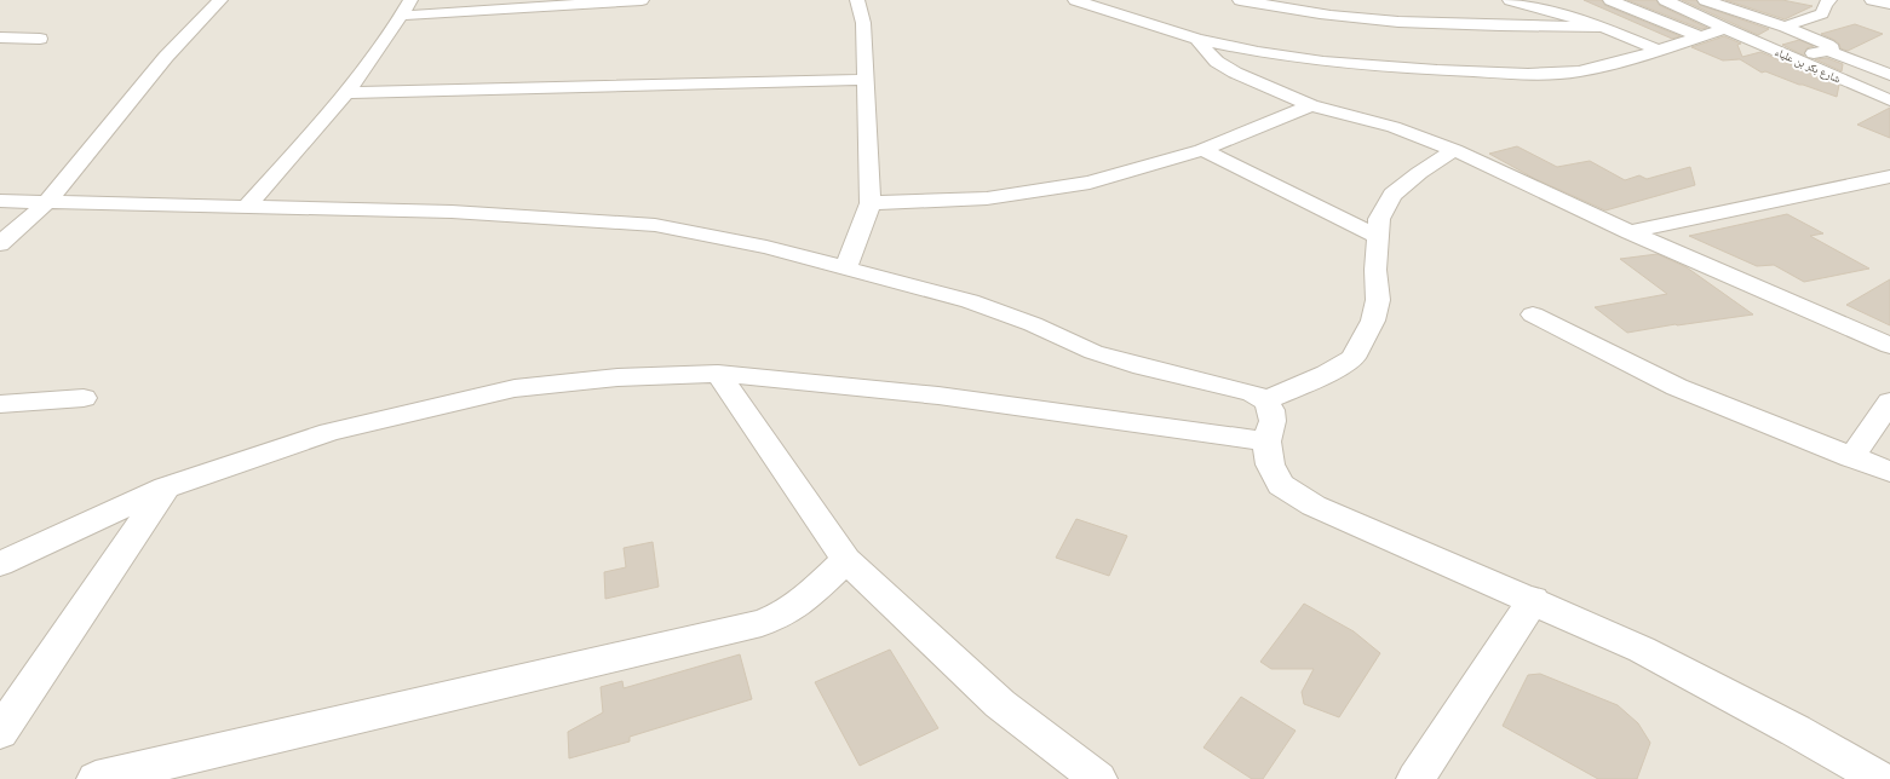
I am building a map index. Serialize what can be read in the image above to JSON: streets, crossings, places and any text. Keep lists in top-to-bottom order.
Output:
{
  "streets": {
    "street": ["شارع بكر بن علياء"]
  }
}
